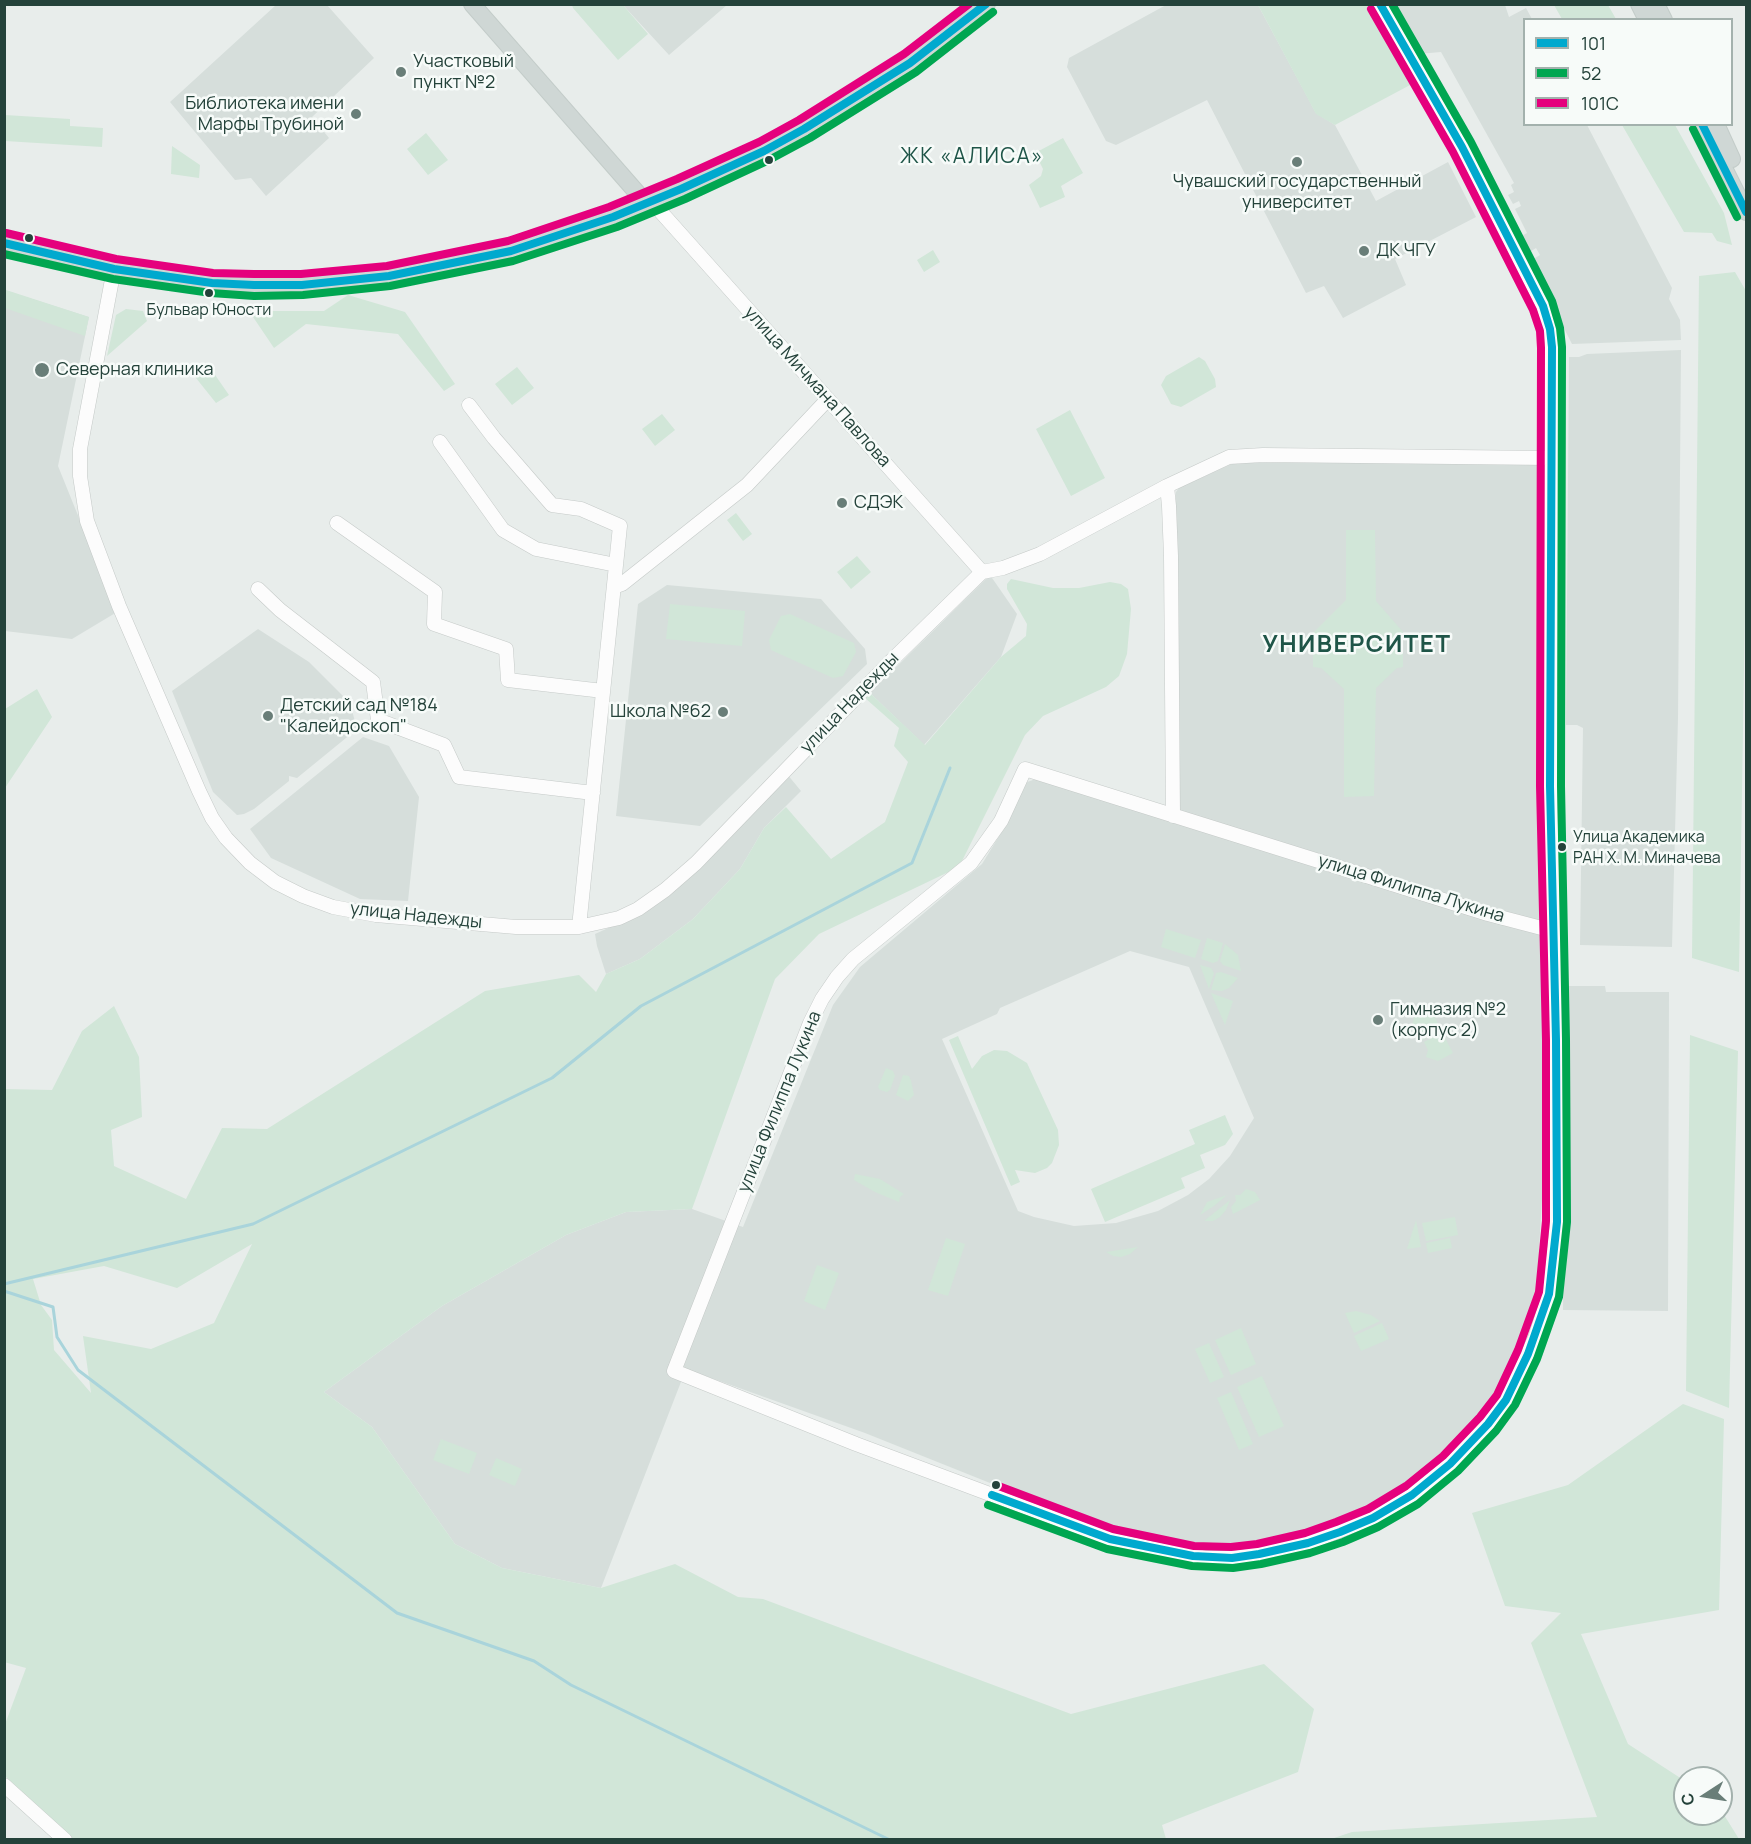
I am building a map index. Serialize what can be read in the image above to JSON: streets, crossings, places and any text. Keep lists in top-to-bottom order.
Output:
{
  "streets": {
    "main road": ["улица Мичмана Павлова"],
    "street": ["улица Надежды", "улица Филиппа Лукина"]
  },
  "crossings": [
    ["улица Мичмана Павлова", "улица Надежды"]
  ],
  "districts": ["ЖК «АЛИСА»", "УНИВЕРСИТЕТ"],
  "places": [
    "Участковый пункт №2",
    "Библиотека имени Марфы Трубиной",
    "Чувашский государственный университет",
    "ДК ЧГУ",
    "Бульвар Юности",
    "Северная клиника",
    "СДЭК",
    "Школа №62",
    "Детский сад №184 \"Калейдоскоп\"",
    "Улица Академика РАН Х. М. Миначева",
    "Гимназия №2 (корпус 2)"
  ],
  "lines": ["transit line 101", "transit line 52", "transit line 101С"],
  "legend": ["101", "52", "101С"],
  "north": "left"
}
